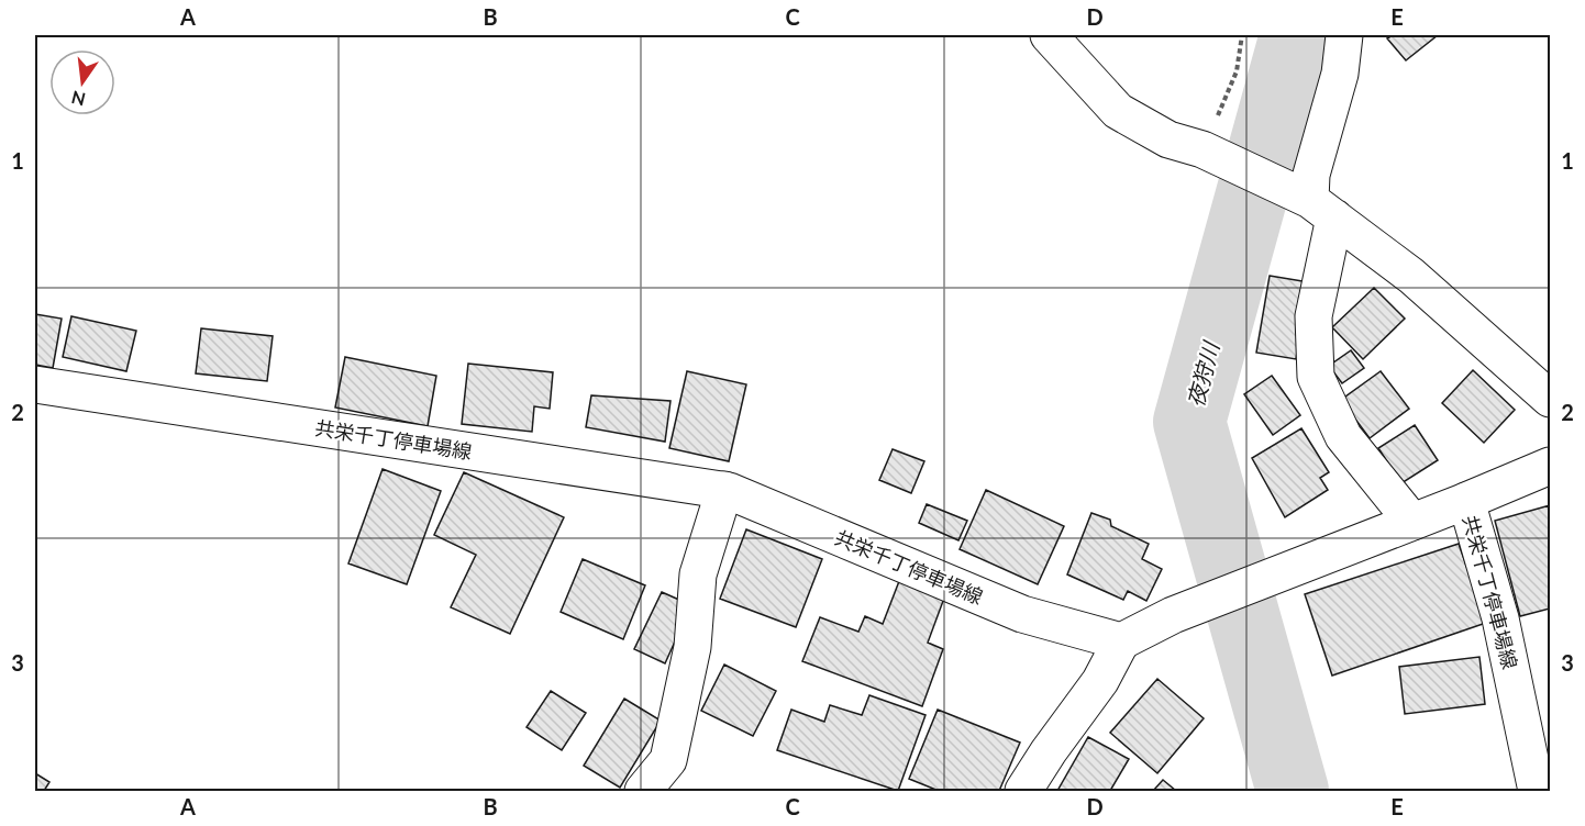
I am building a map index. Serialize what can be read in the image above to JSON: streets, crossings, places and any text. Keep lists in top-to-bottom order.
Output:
{
  "streets": {
    "main road": ["共栄千丁停車場線"]
  },
  "water": ["夜狩川"],
  "north": "bottom",
  "grid": {
    "columns": [
      "A",
      "B",
      "C",
      "D",
      "E"
    ],
    "rows": ["1", "2", "3"]
  }
}
